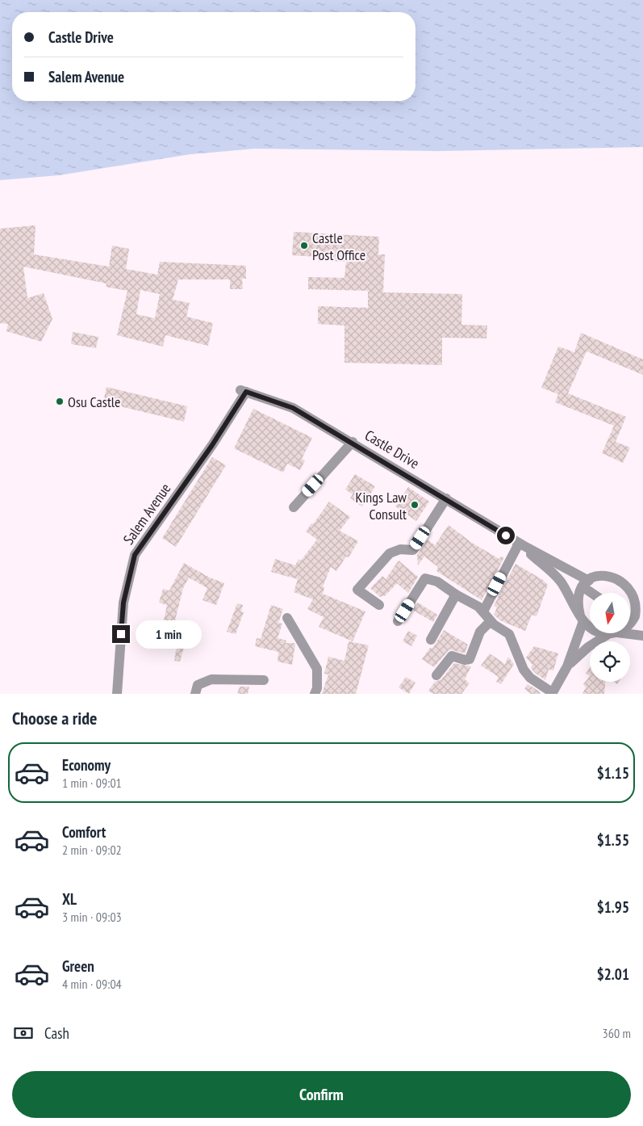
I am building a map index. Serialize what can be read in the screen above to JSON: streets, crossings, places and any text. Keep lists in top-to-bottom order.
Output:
{
  "streets": {
    "street": ["Castle Drive", "Salem Avenue"]
  },
  "crossings": [
    ["Castle Drive", "Salem Avenue"]
  ],
  "places": ["Castle Post Office", "Osu Castle", "Kings Law Consult"],
  "north": "bottom",
  "page": {
    "banner": ["Castle Drive", "Salem Avenue"],
    "bubble": "1 min",
    "heading": "Choose a ride",
    "list": [
      {
        "name": "Economy",
        "note": "1 min · 09:01",
        "value": "$1.15"
      },
      {
        "name": "Comfort",
        "note": "2 min · 09:02",
        "value": "$1.55"
      },
      {
        "name": "XL",
        "note": "3 min · 09:03",
        "value": "$1.95"
      },
      {
        "name": "Green",
        "note": "4 min · 09:04",
        "value": "$2.01"
      }
    ],
    "pay": ["Cash", "360 m"],
    "buttons": "Confirm"
  }
}
